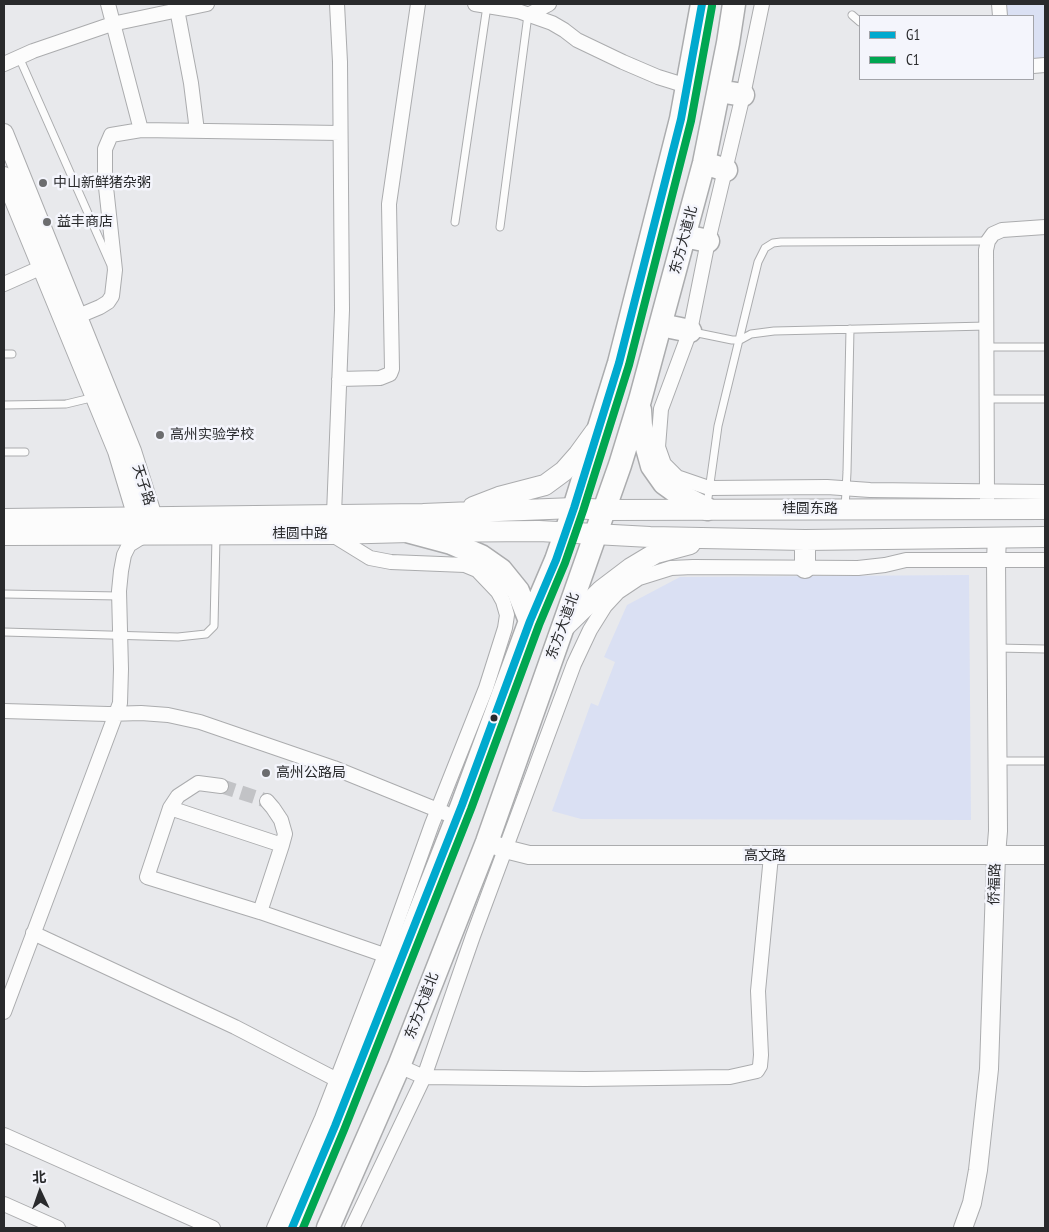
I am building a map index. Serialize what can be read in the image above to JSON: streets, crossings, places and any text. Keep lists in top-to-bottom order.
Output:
{
  "streets": {
    "main road": ["东方大道北", "桂圆东路", "桂圆中路"],
    "street": ["天子路", "高文路", "侨福路"]
  },
  "crossings": [
    ["东方大道北", "桂圆东路"],
    ["东方大道北", "桂圆中路"],
    ["东方大道北", "高文路"],
    ["天子路", "桂圆中路"],
    ["桂圆东路", "桂圆中路"],
    ["高文路", "侨福路"]
  ],
  "places": [
    "中山新鲜猪杂粥",
    "益丰商店",
    "高州实验学校",
    "高州公路局"
  ],
  "lines": ["transit line G1", "transit line C1"],
  "legend": ["G1", "C1"],
  "north": "top"
}
